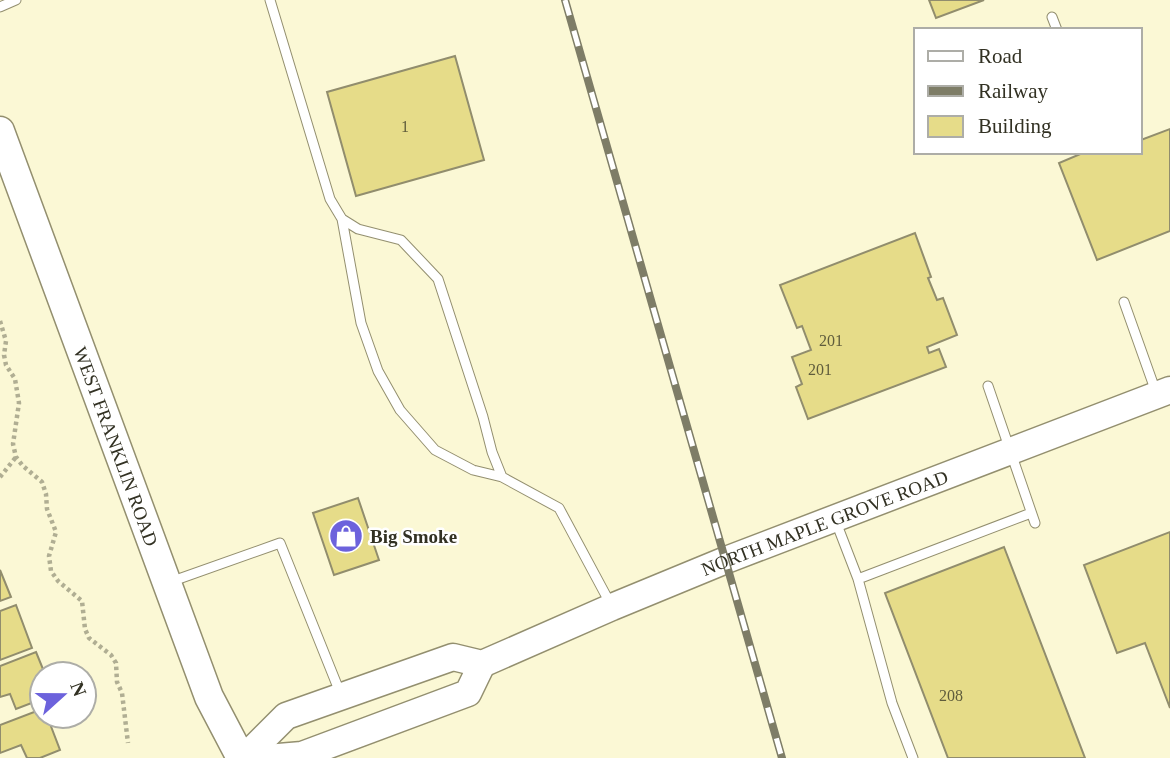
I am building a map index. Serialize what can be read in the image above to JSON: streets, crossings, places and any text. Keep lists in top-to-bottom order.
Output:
{
  "streets": {
    "main road": ["WEST FRANKLIN ROAD", "NORTH MAPLE GROVE ROAD"]
  },
  "places": {
    "shop": ["Big Smoke"]
  },
  "house_numbers": [
    "1",
    "201",
    "201",
    "208"
  ],
  "legend": ["Road", "Railway", "Building"],
  "north": "right"
}
